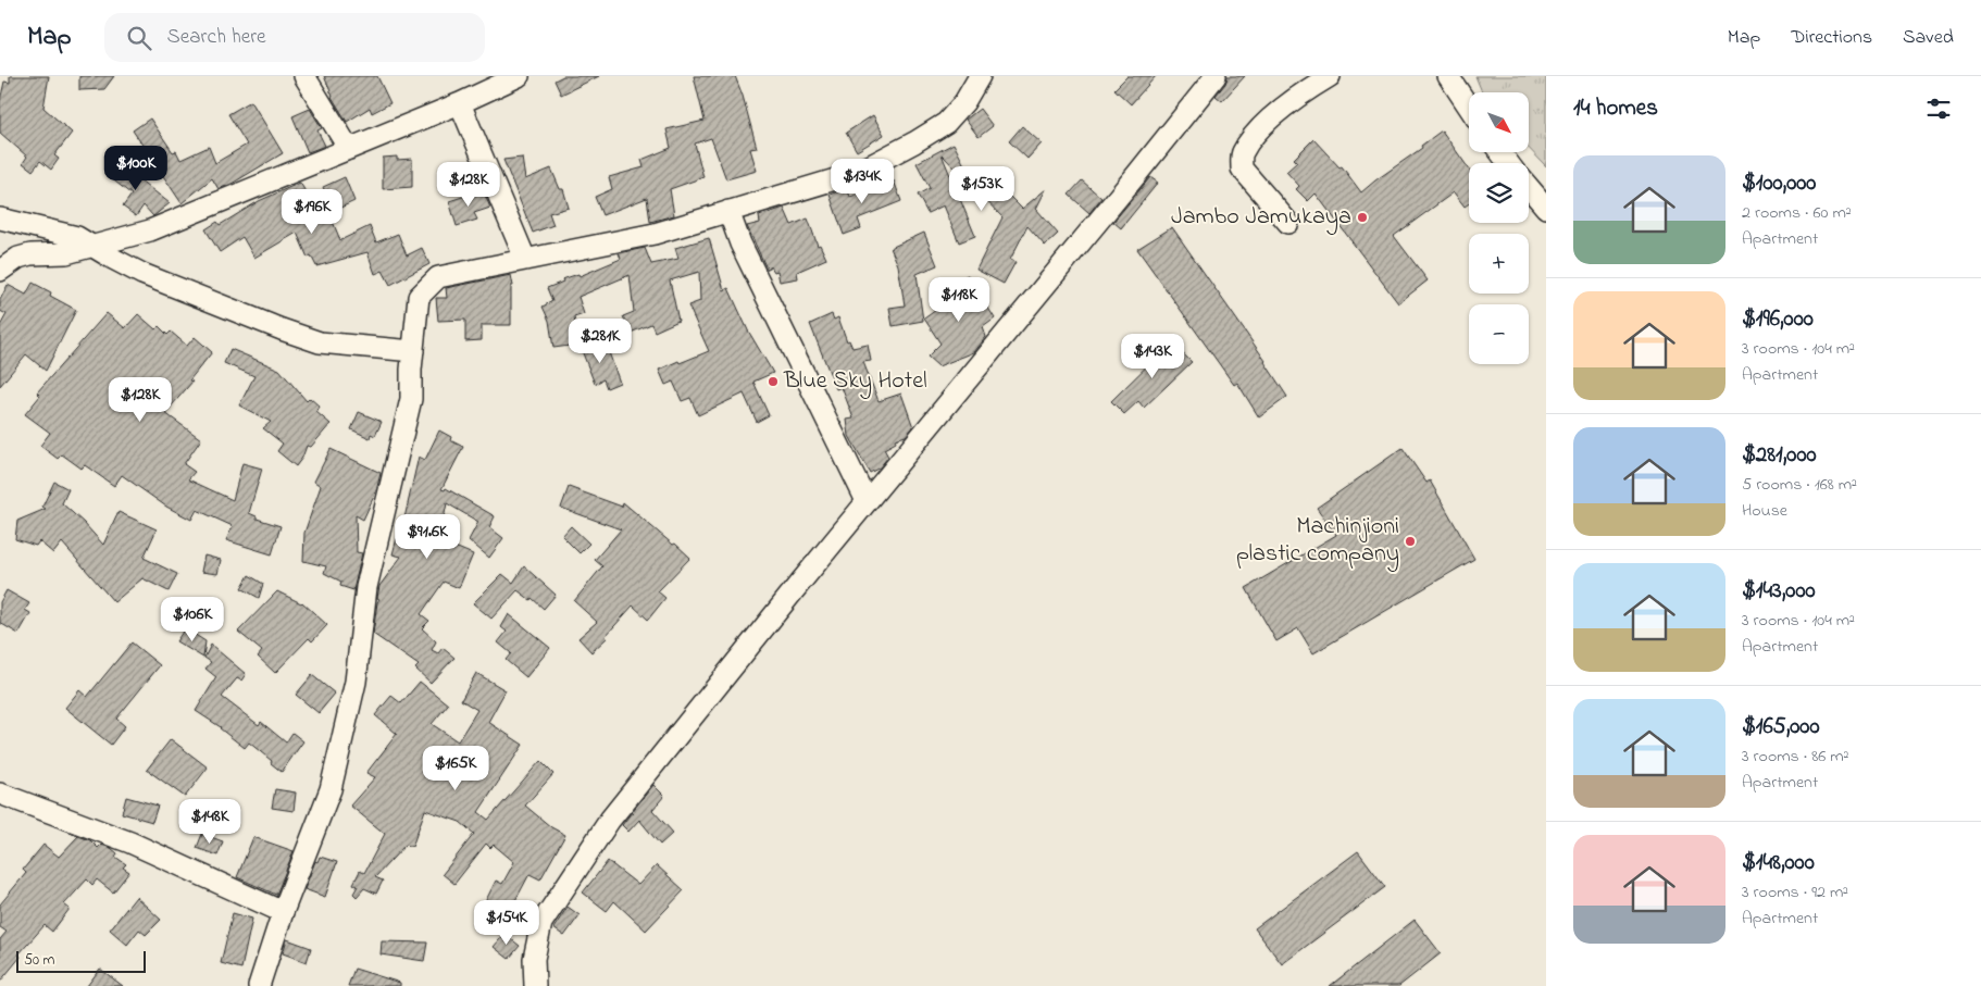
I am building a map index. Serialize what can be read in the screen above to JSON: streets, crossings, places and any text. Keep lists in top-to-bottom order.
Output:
{
  "places": ["Jambo Jamukaya", "Blue Sky Hotel", "Machinjioni plastic company"],
  "scale_bar": "50 m",
  "north": "bottom right",
  "page": {
    "header": "Map",
    "search": "Search here",
    "nav": ["Map", "Directions", "Saved"],
    "heading": "14 homes",
    "map_buttons": ["+", "−"],
    "list": [
      {
        "name": "$100,000",
        "note": "2 rooms · 60 m² · Apartment"
      },
      {
        "name": "$196,000",
        "note": "3 rooms · 104 m² · Apartment"
      },
      {
        "name": "$281,000",
        "note": "5 rooms · 168 m² · House"
      },
      {
        "name": "$143,000",
        "note": "3 rooms · 104 m² · Apartment"
      },
      {
        "name": "$165,000",
        "note": "3 rooms · 86 m² · Apartment"
      },
      {
        "name": "$148,000",
        "note": "3 rooms · 92 m² · Apartment"
      }
    ],
    "price": [
      "$100K",
      "$134K",
      "$128K",
      "$153K",
      "$196K",
      "$118K",
      "$281K",
      "$143K",
      "$128K",
      "$91.6K",
      "$106K",
      "$165K",
      "$148K",
      "$154K"
    ],
    "scale": "50 m"
  }
}
